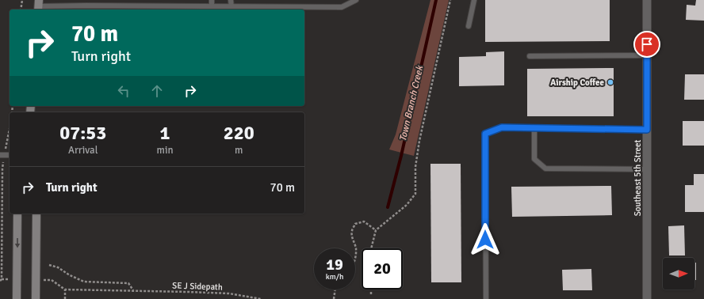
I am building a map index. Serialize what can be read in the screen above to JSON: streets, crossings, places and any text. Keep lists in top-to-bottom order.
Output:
{
  "streets": {
    "street": ["Southeast 5th Street"],
    "path": ["SE J Sidepath"]
  },
  "water": ["Town Branch Creek"],
  "places": ["Airship Coffee"],
  "north": "right",
  "page": {
    "turn": ["70 m", "Turn right"],
    "eta": [
      "07:53",
      "Arrival",
      "1",
      "min",
      "220",
      "m"
    ],
    "list": [
      {
        "name": "Turn right",
        "value": "70 m"
      }
    ],
    "speed": "19 km/h",
    "limit": "20"
  }
}
